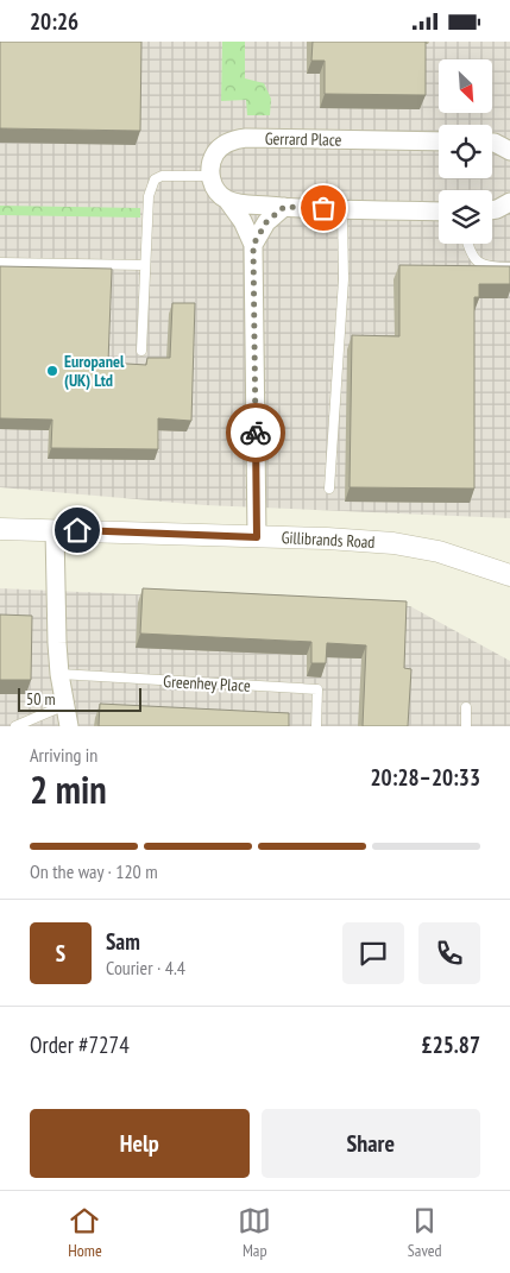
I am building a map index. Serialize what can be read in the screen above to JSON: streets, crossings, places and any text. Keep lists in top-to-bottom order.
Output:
{
  "streets": {
    "street": ["Gerrard Place", "Gillibrands Road"],
    "lane": ["Greenhey Place"]
  },
  "places": ["Europanel (UK) Ltd"],
  "scale_bar": "50 m",
  "north": "bottom right",
  "page": {
    "status": "20:26",
    "scale": "50 m",
    "heading": ["2 min", "Arriving in", "20:28–20:33"],
    "panel": [
      "Sam",
      "Courier · 4.4",
      "Order #7274",
      "£25.87"
    ],
    "bar": "On the way · 120 m",
    "round": "S",
    "buttons": ["Help", "Share"],
    "tabs": ["Home", "Map", "Saved"]
  }
}
